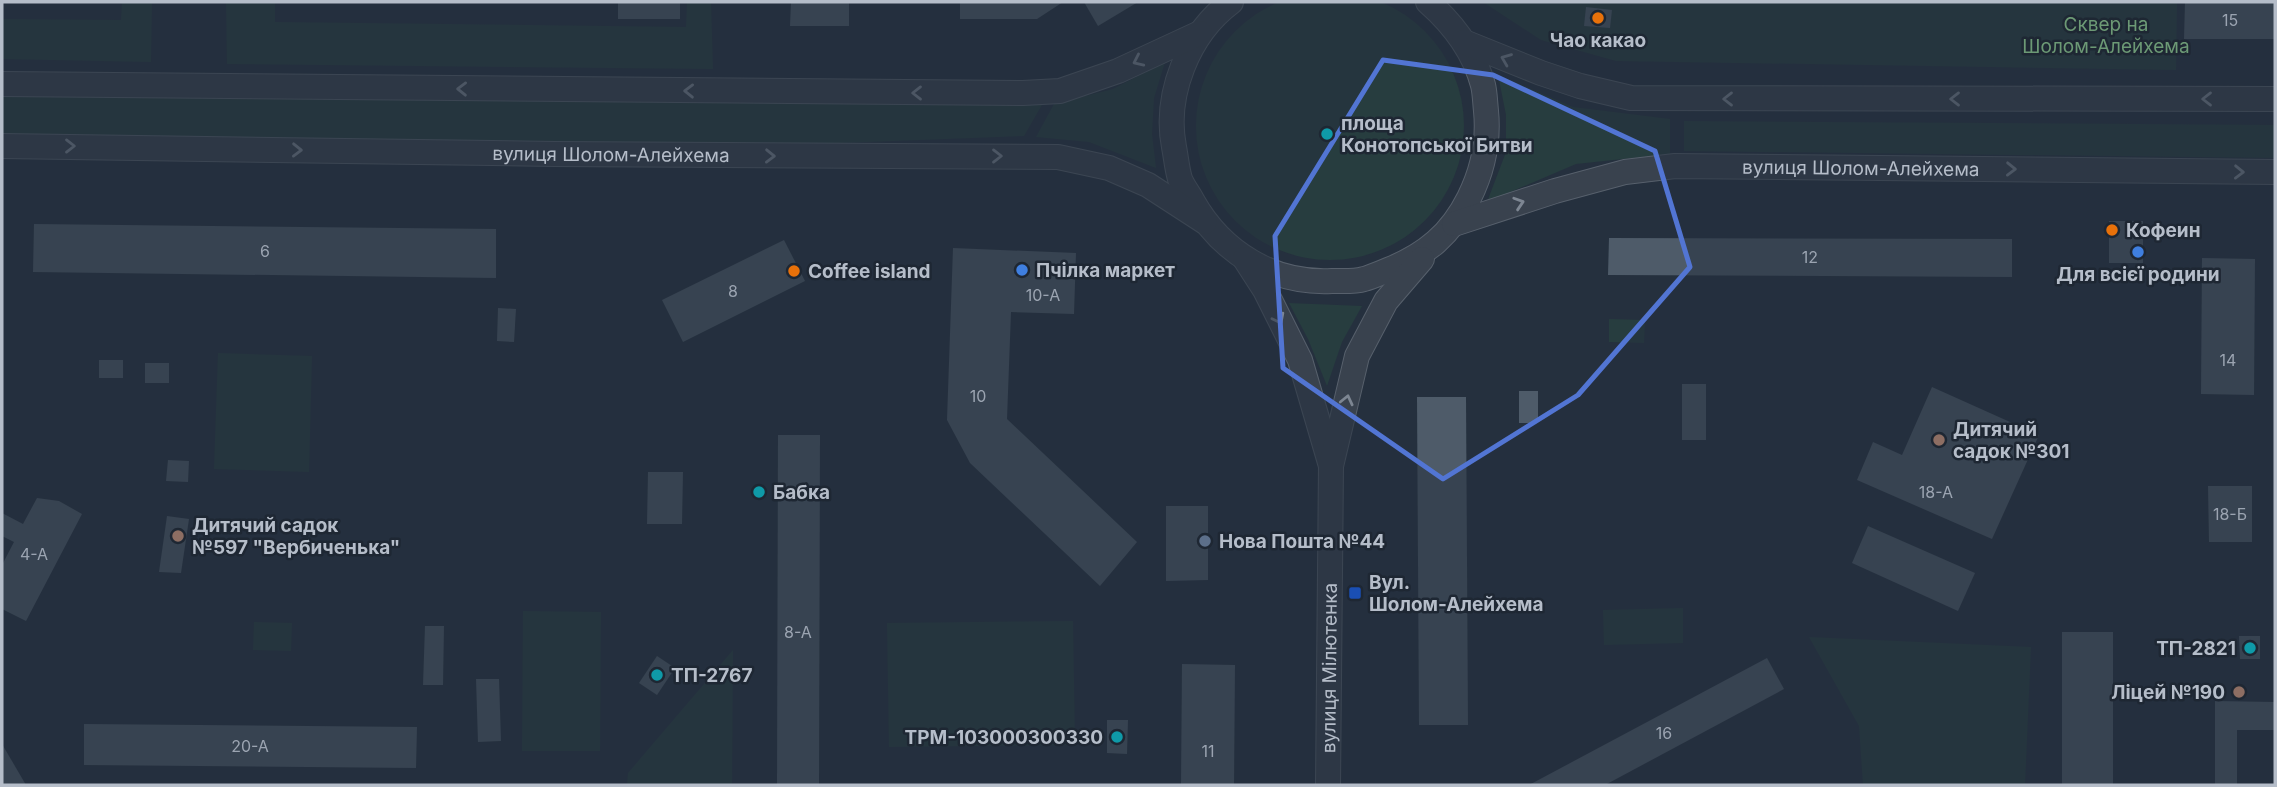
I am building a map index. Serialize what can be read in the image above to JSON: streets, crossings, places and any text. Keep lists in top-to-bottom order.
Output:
{
  "streets": {
    "street": ["вулиця Шолом-Алейхема", "вулиця Мілютенка"]
  },
  "parks": ["Сквер на Шолом-Алейхема"],
  "places": {
    "other": [
      "Чао какао",
      "площа Конотопської Битви",
      "Кофеин",
      "Для всієї родини",
      "Пчілка маркет",
      "Coffee island",
      "Дитячий садок №301",
      "Бабка",
      "Дитячий садок №597 \"Вербиченька\"",
      "Нова Пошта №44",
      "ТП-2821",
      "ТП-2767",
      "Ліцей №190",
      "ТРМ-103000300330"
    ],
    "transit": ["Вул. Шолом-Алейхема"]
  },
  "house_numbers": [
    "15",
    "6",
    "12",
    "8",
    "10-А",
    "14",
    "10",
    "18-А",
    "18-Б",
    "4-А",
    "8-А",
    "16",
    "20-А",
    "11"
  ]
}
